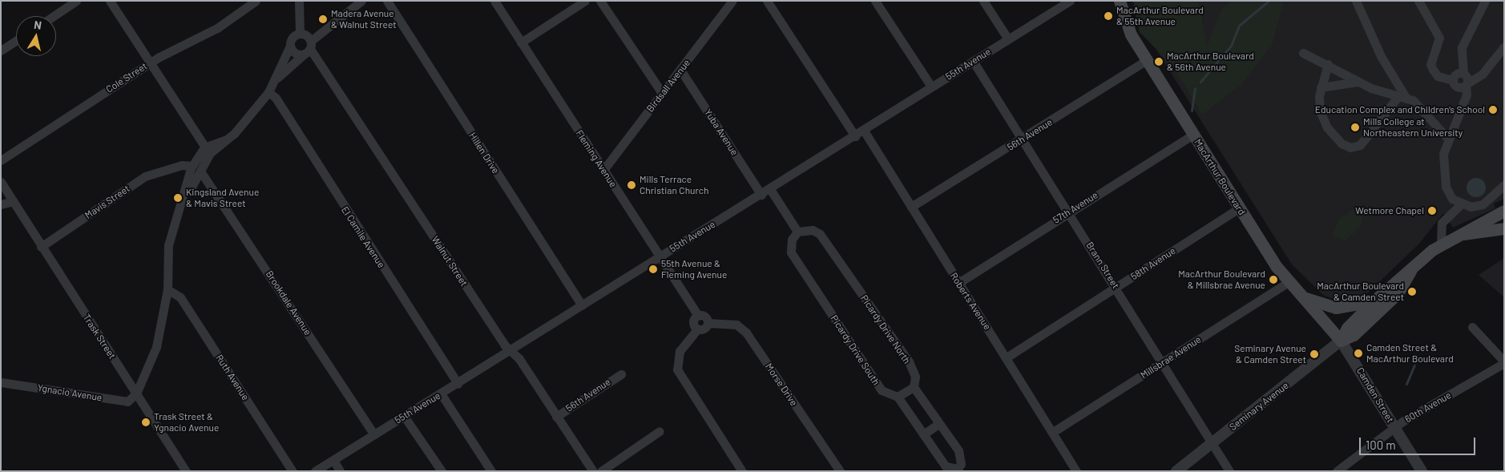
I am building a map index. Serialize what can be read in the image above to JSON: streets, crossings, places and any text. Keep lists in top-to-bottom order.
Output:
{
  "streets": {
    "main road": ["MacArthur Boulevard"],
    "street": [
      "55th Avenue",
      "Cole Street",
      "Birdsall Avenue",
      "Yuba Avenue",
      "56th Avenue",
      "Hillen Drive",
      "Fleming Avenue",
      "Mavis Street",
      "57th Avenue",
      "El Camile Avenue",
      "Walnut Street",
      "58th Avenue",
      "Brann Street",
      "Roberts Avenue",
      "Brookdale Avenue",
      "Picardy Drive North",
      "Trask Street",
      "Picardy Drive South",
      "Millsbrae Avenue",
      "Ruth Avenue",
      "Morse Drive",
      "Ygnacio Avenue",
      "Camden Street",
      "Seminary Avenue",
      "60th Avenue"
    ]
  },
  "crossings": [
    ["55th Avenue", "Yuba Avenue"],
    ["55th Avenue", "Hillen Drive"],
    ["55th Avenue", "Fleming Avenue"],
    ["55th Avenue", "El Camile Avenue"],
    ["55th Avenue", "Walnut Street"],
    ["55th Avenue", "Brann Street"],
    ["55th Avenue", "Roberts Avenue"],
    ["55th Avenue", "Brookdale Avenue"],
    ["Birdsall Avenue", "Yuba Avenue"],
    ["Birdsall Avenue", "Fleming Avenue"],
    ["56th Avenue", "MacArthur Boulevard"],
    ["56th Avenue", "Walnut Street"],
    ["56th Avenue", "Brann Street"],
    ["56th Avenue", "Roberts Avenue"],
    ["Fleming Avenue", "Morse Drive"],
    ["MacArthur Boulevard", "57th Avenue"],
    ["MacArthur Boulevard", "58th Avenue"],
    ["MacArthur Boulevard", "Millsbrae Avenue"],
    ["MacArthur Boulevard", "Camden Street"],
    ["MacArthur Boulevard", "Seminary Avenue"],
    ["Mavis Street", "Brookdale Avenue"],
    ["Mavis Street", "Trask Street"],
    ["57th Avenue", "Brann Street"],
    ["57th Avenue", "Roberts Avenue"],
    ["58th Avenue", "Brann Street"],
    ["58th Avenue", "Roberts Avenue"],
    ["Brann Street", "Millsbrae Avenue"],
    ["Brann Street", "Seminary Avenue"],
    ["Roberts Avenue", "Millsbrae Avenue"],
    ["Picardy Drive North", "Picardy Drive South"],
    ["Trask Street", "Ygnacio Avenue"],
    ["Camden Street", "Seminary Avenue"],
    ["Camden Street", "60th Avenue"]
  ],
  "places": [
    "MacArthur Boulevard & 55th Avenue",
    "Madera Avenue & Walnut Street",
    "MacArthur Boulevard & 56th Avenue",
    "Education Complex and Children’s School",
    "Mills College at Northeastern University",
    "Mills Terrace Christian Church",
    "Kingsland Avenue & Mavis Street",
    "Wetmore Chapel",
    "55th Avenue & Fleming Avenue",
    "MacArthur Boulevard & Millsbrae Avenue",
    "MacArthur Boulevard & Camden Street",
    "Camden Street & MacArthur Boulevard",
    "Seminary Avenue & Camden Street",
    "Trask Street & Ygnacio Avenue"
  ],
  "scale_bar": "100 m",
  "north": "top"
}
